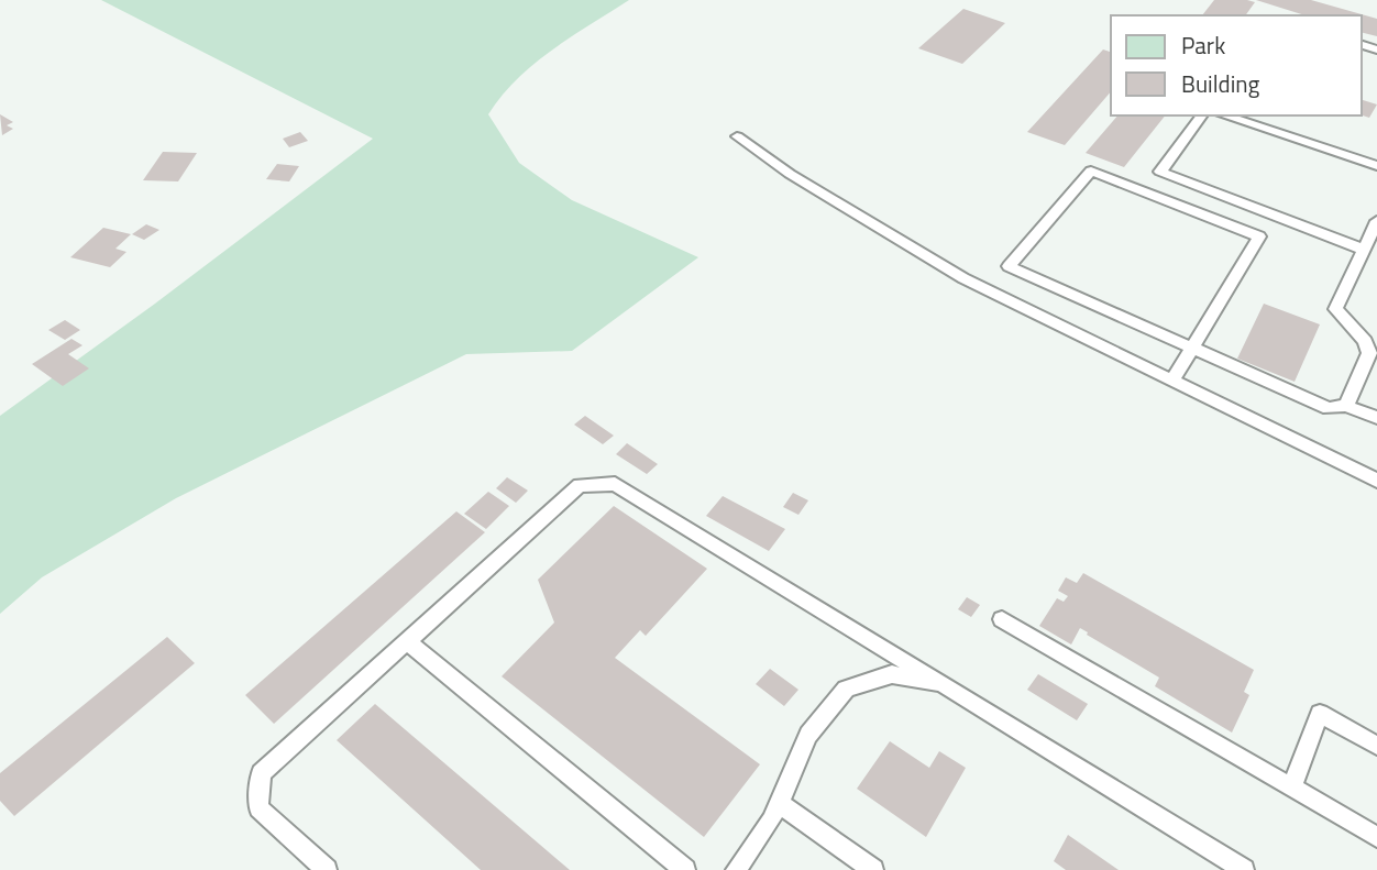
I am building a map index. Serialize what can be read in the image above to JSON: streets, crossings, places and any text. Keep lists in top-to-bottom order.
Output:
{
  "legend": ["Park", "Building"]
}
